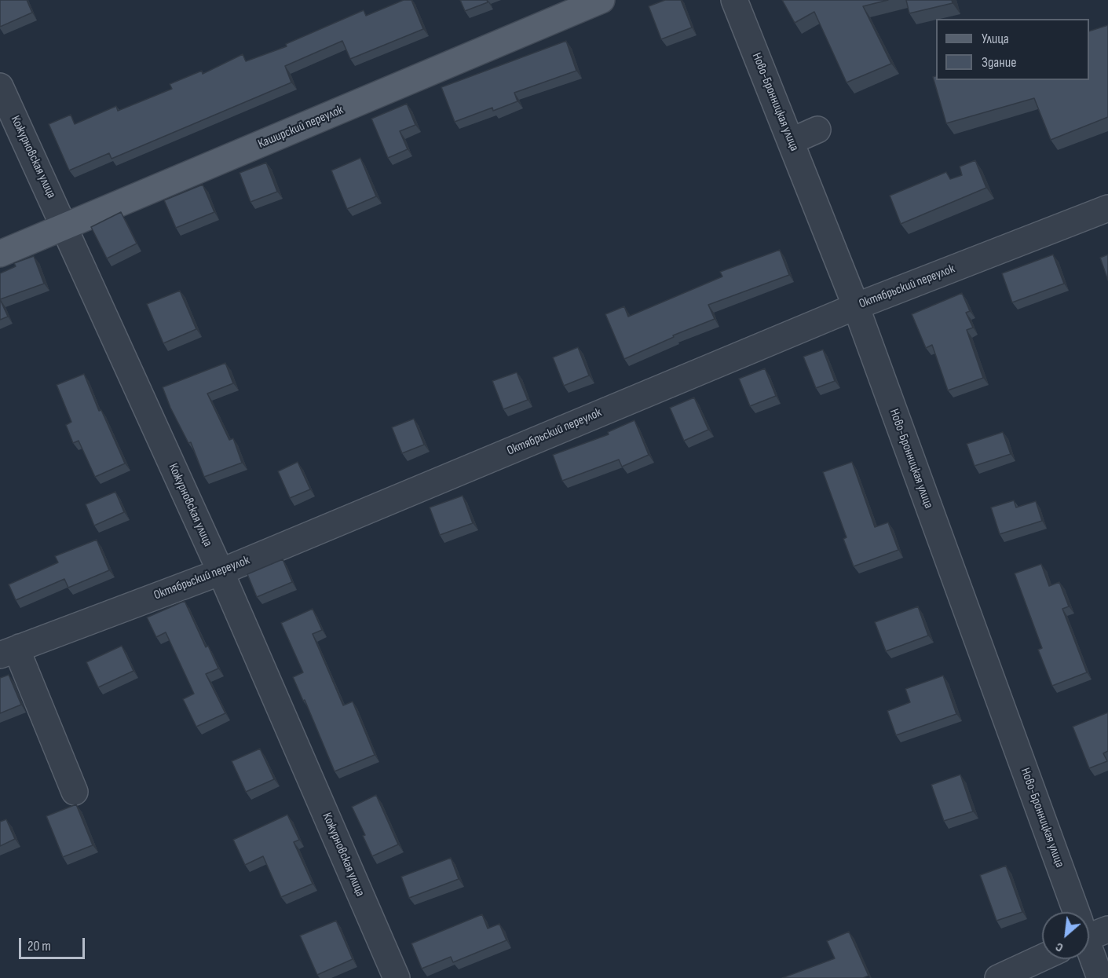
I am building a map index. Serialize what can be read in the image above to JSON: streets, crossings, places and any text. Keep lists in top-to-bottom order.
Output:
{
  "streets": {
    "main road": ["Каширский переулок"],
    "street": ["Ново-Бронницкая улица", "Кожурновская улица", "Октябрьский переулок"]
  },
  "crossings": [
    ["Ново-Бронницкая улица", "Октябрьский переулок"],
    ["Каширский переулок", "Кожурновская улица"],
    ["Кожурновская улица", "Октябрьский переулок"]
  ],
  "legend": ["Улица", "Здание"],
  "scale_bar": "20 m",
  "north": "bottom left"
}
